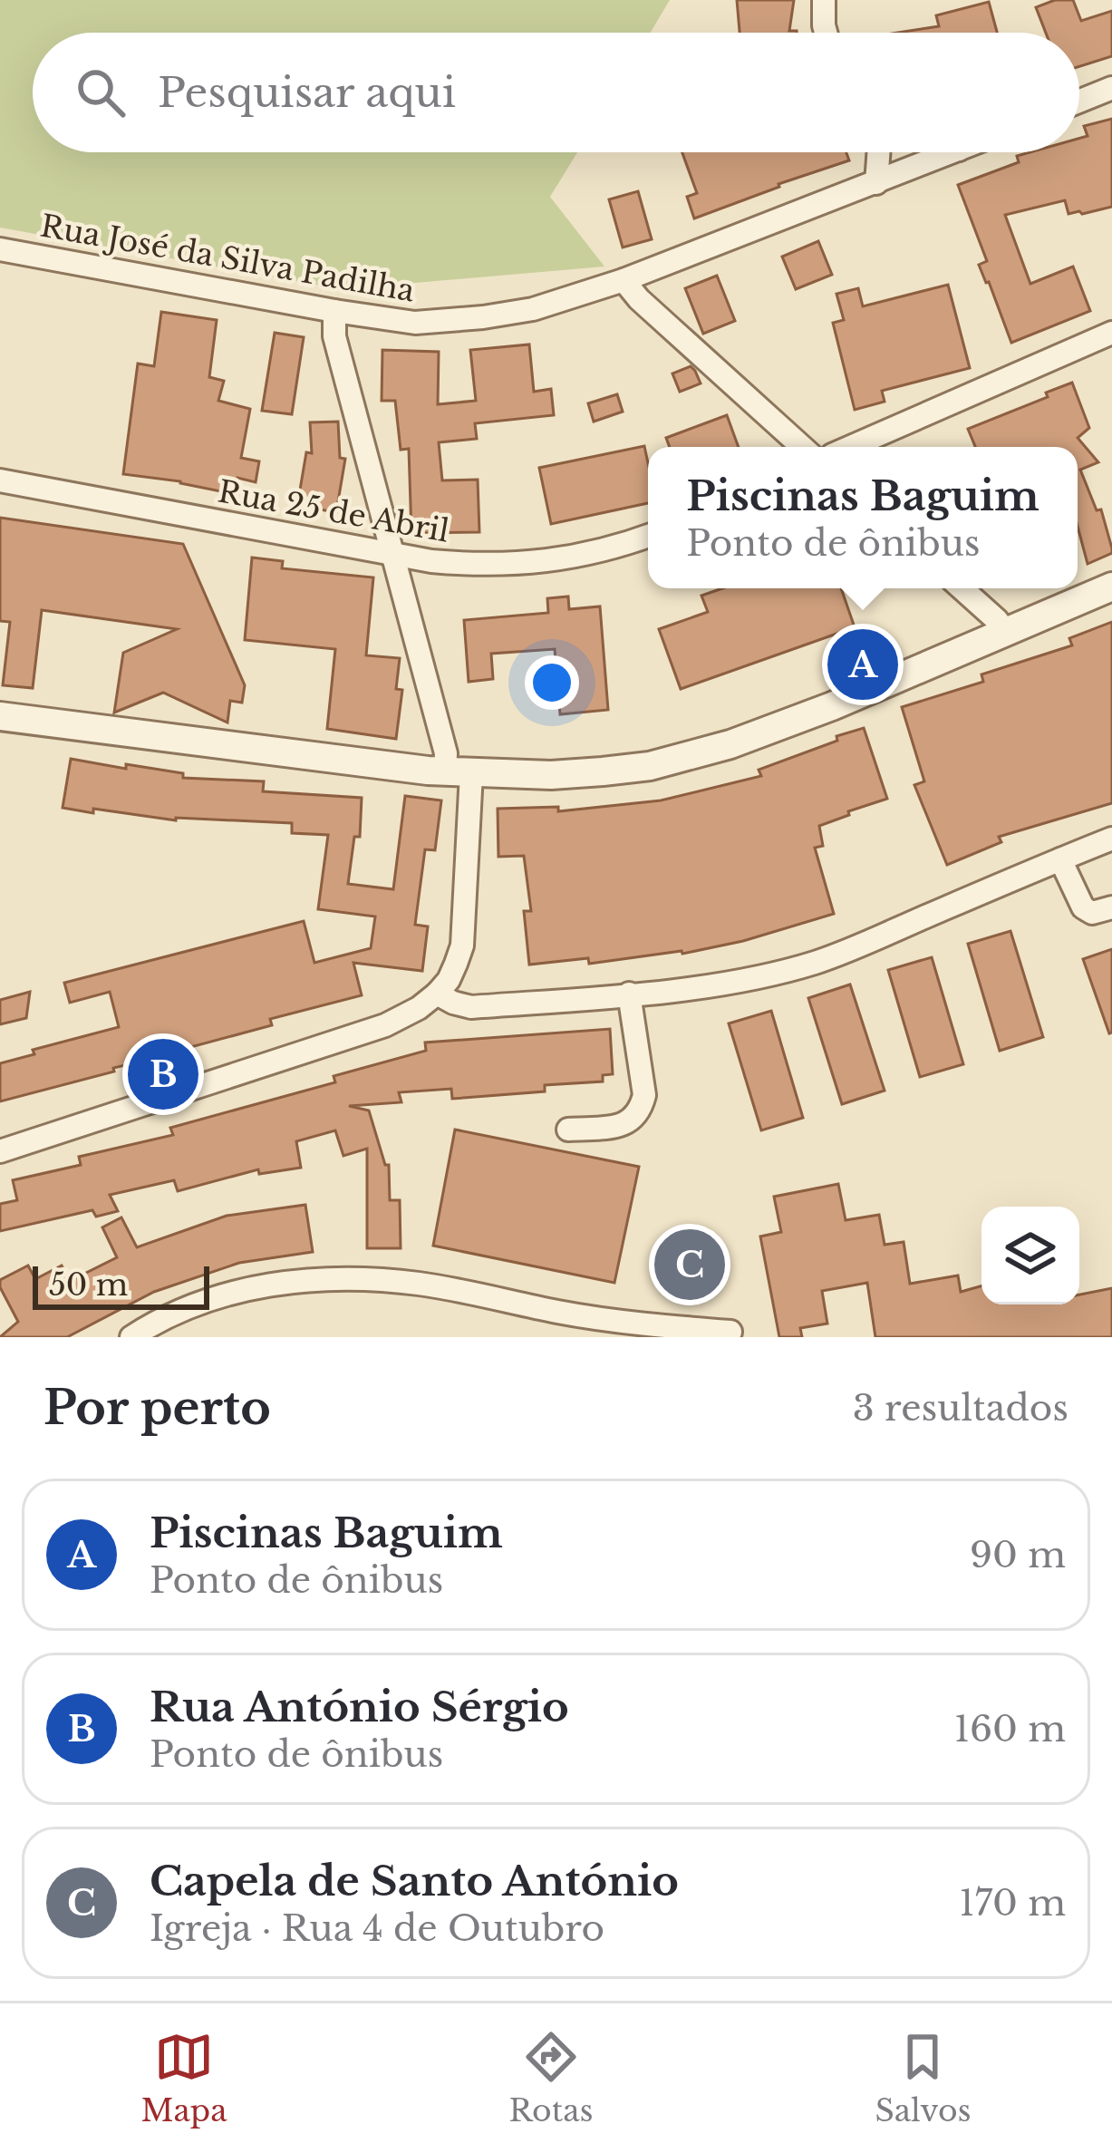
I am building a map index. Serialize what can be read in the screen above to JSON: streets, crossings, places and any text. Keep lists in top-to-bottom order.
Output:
{
  "streets": {
    "street": ["Rua José da Silva Padilha", "Rua 25 de Abril"]
  },
  "scale_bar": "50 m",
  "page": {
    "search": "Pesquisar aqui",
    "popup": ["Piscinas Baguim", "Ponto de ônibus"],
    "pins": ["A", "B", "C"],
    "scale": "50 m",
    "heading": ["Por perto", "3 resultados"],
    "list": [
      {
        "mark": "A",
        "name": "Piscinas Baguim",
        "note": "Ponto de ônibus",
        "value": "90 m"
      },
      {
        "mark": "B",
        "name": "Rua António Sérgio",
        "note": "Ponto de ônibus",
        "value": "160 m"
      },
      {
        "mark": "C",
        "name": "Capela de Santo António",
        "note": "Igreja · Rua 4 de Outubro",
        "value": "170 m"
      }
    ],
    "nav": ["Mapa", "Rotas", "Salvos"]
  }
}
